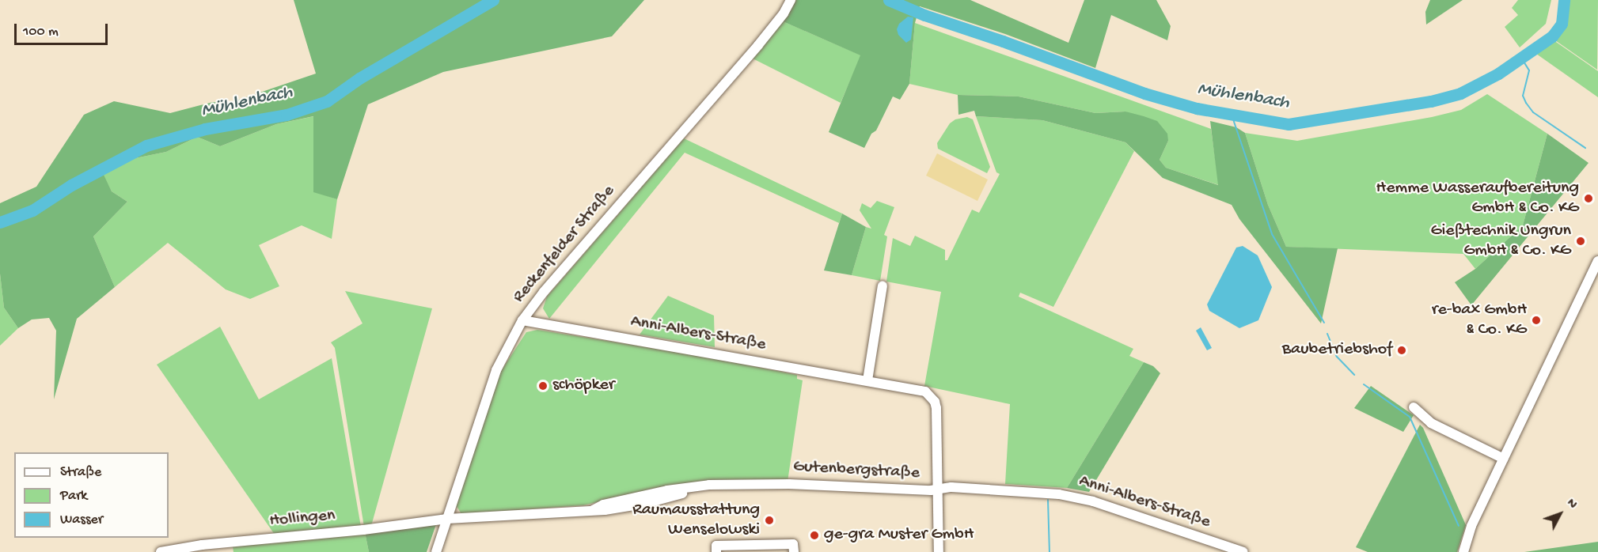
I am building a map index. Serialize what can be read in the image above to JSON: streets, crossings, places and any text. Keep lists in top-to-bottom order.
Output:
{
  "streets": {
    "street": [
      "Reckenfelder Straße",
      "Anni-Albers-Straße",
      "Gutenbergstraße",
      "Hollingen"
    ]
  },
  "crossings": [
    ["Reckenfelder Straße", "Anni-Albers-Straße"],
    ["Reckenfelder Straße", "Gutenbergstraße"],
    ["Reckenfelder Straße", "Hollingen"],
    ["Anni-Albers-Straße", "Gutenbergstraße"],
    ["Gutenbergstraße", "Hollingen"]
  ],
  "water": ["Mühlenbach"],
  "places": [
    "Hemme Wasseraufbereitung GmbH & Co. KG",
    "Gießtechnik Ungrun GmbH & Co. KG",
    "re-bax GmbH & Co. KG",
    "Baubetriebshof",
    "schöpker",
    "Raumausstattung Wenselowski",
    "ge-gra Muster GmbH"
  ],
  "legend": ["Straße", "Park", "Wasser"],
  "scale_bar": "100 m",
  "north": "top right"
}
